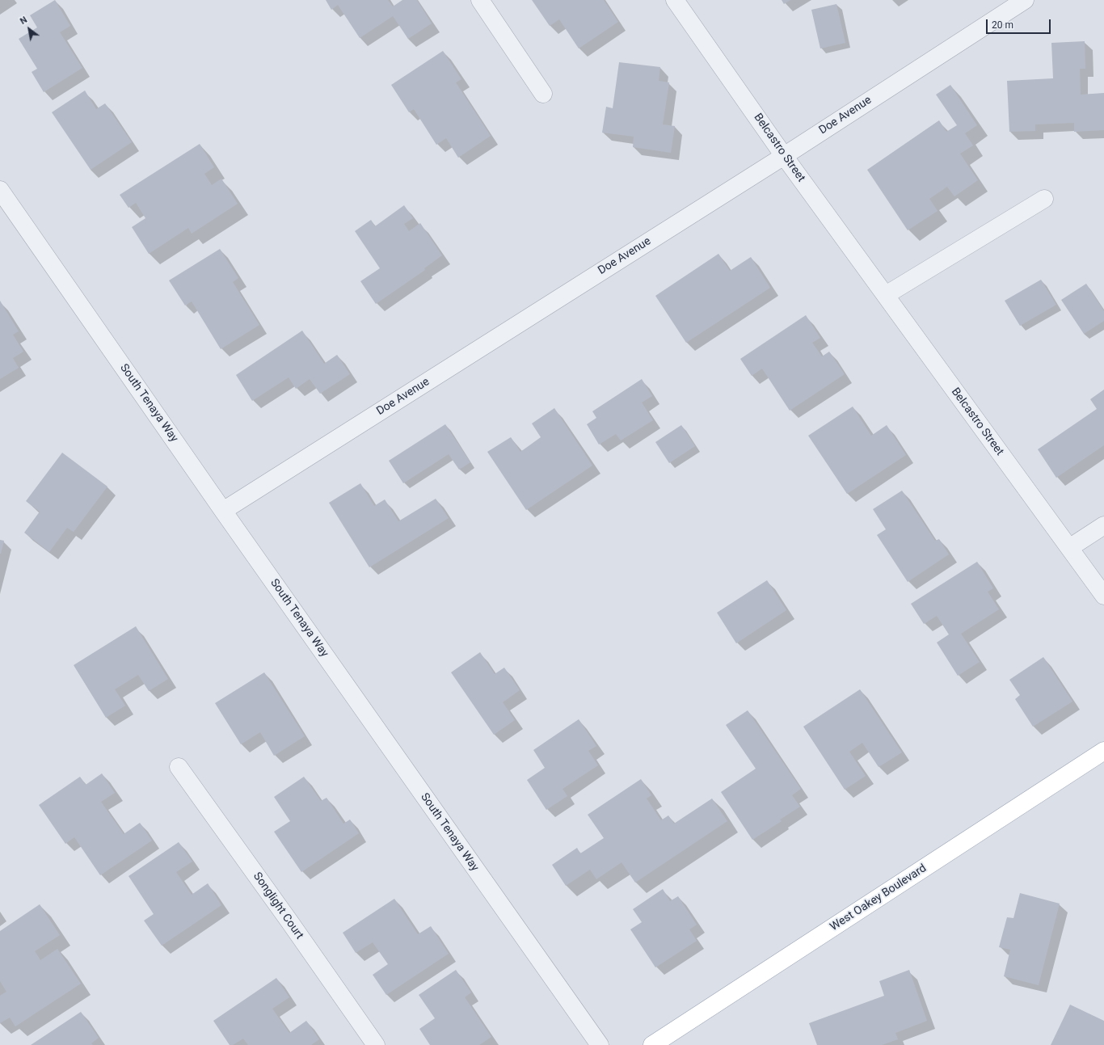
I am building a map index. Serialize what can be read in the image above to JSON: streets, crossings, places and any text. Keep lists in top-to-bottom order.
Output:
{
  "streets": {
    "main road": ["West Oakey Boulevard"],
    "street": [
      "Doe Avenue",
      "Belcastro Street",
      "South Tenaya Way",
      "Songlight Court"
    ]
  },
  "crossings": [
    ["Doe Avenue", "Belcastro Street"],
    ["Doe Avenue", "South Tenaya Way"]
  ],
  "scale_bar": "20 m",
  "north": "top left"
}
